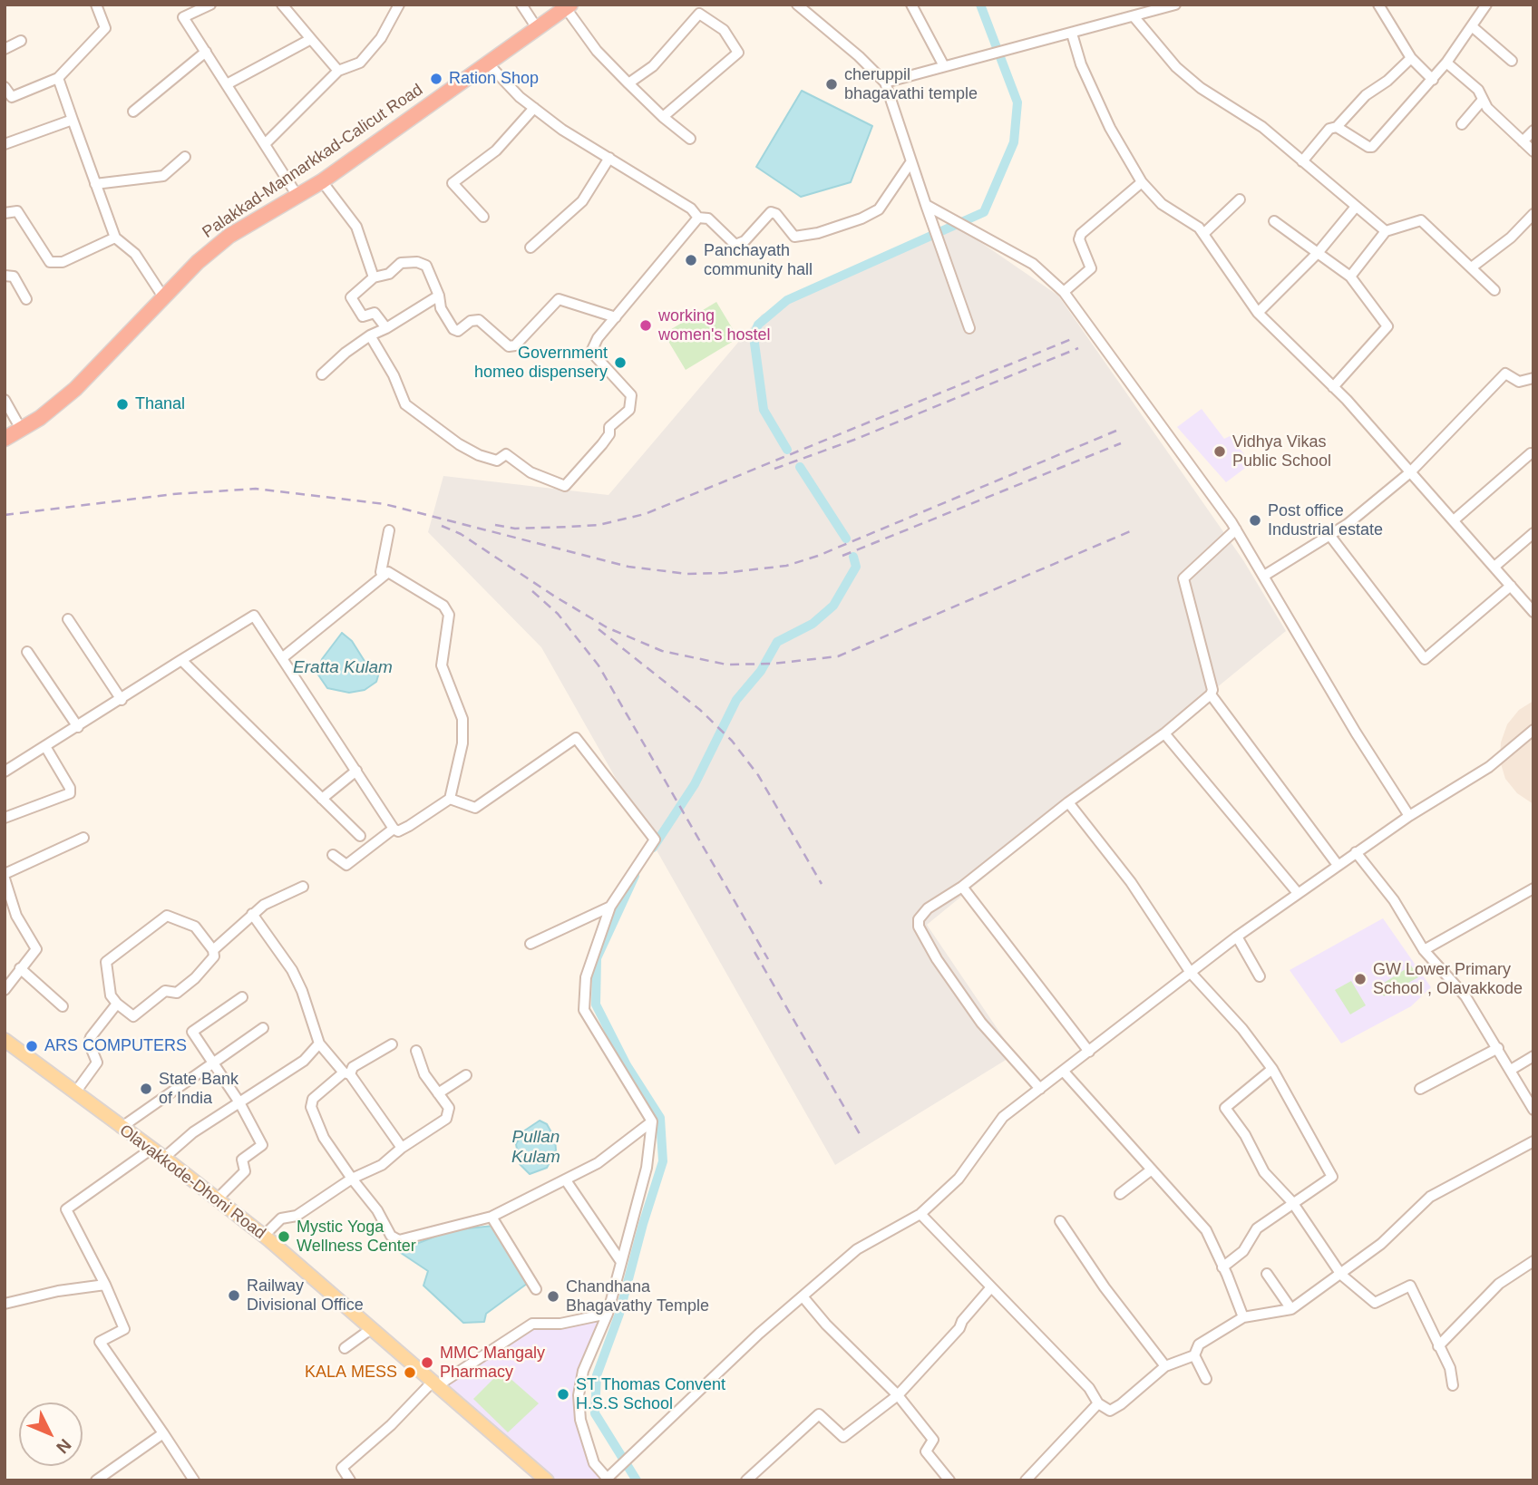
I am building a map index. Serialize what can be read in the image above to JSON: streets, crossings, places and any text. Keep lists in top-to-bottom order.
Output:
{
  "streets": {
    "highway": ["Palakkad-Mannarkkad-Calicut Road"],
    "main road": ["Olavakkode-Dhoni Road"]
  },
  "water": ["Eratta Kulam", "Pullan Kulam"],
  "places": [
    "Ration Shop",
    "cheruppil bhagavathi temple",
    "Panchayath community hall",
    "working women's hostel",
    "Government homeo dispensery",
    "Thanal",
    "Vidhya Vikas Public School",
    "Post office Industrial estate",
    "GW Lower Primary School , Olavakkode",
    "ARS COMPUTERS",
    "State Bank of India",
    "Mystic Yoga Wellness Center",
    "Railway Divisional Office",
    "Chandhana Bhagavathy Temple",
    "MMC Mangaly Pharmacy",
    "KALA MESS",
    "ST Thomas Convent H.S.S School"
  ],
  "north": "bottom right"
}
